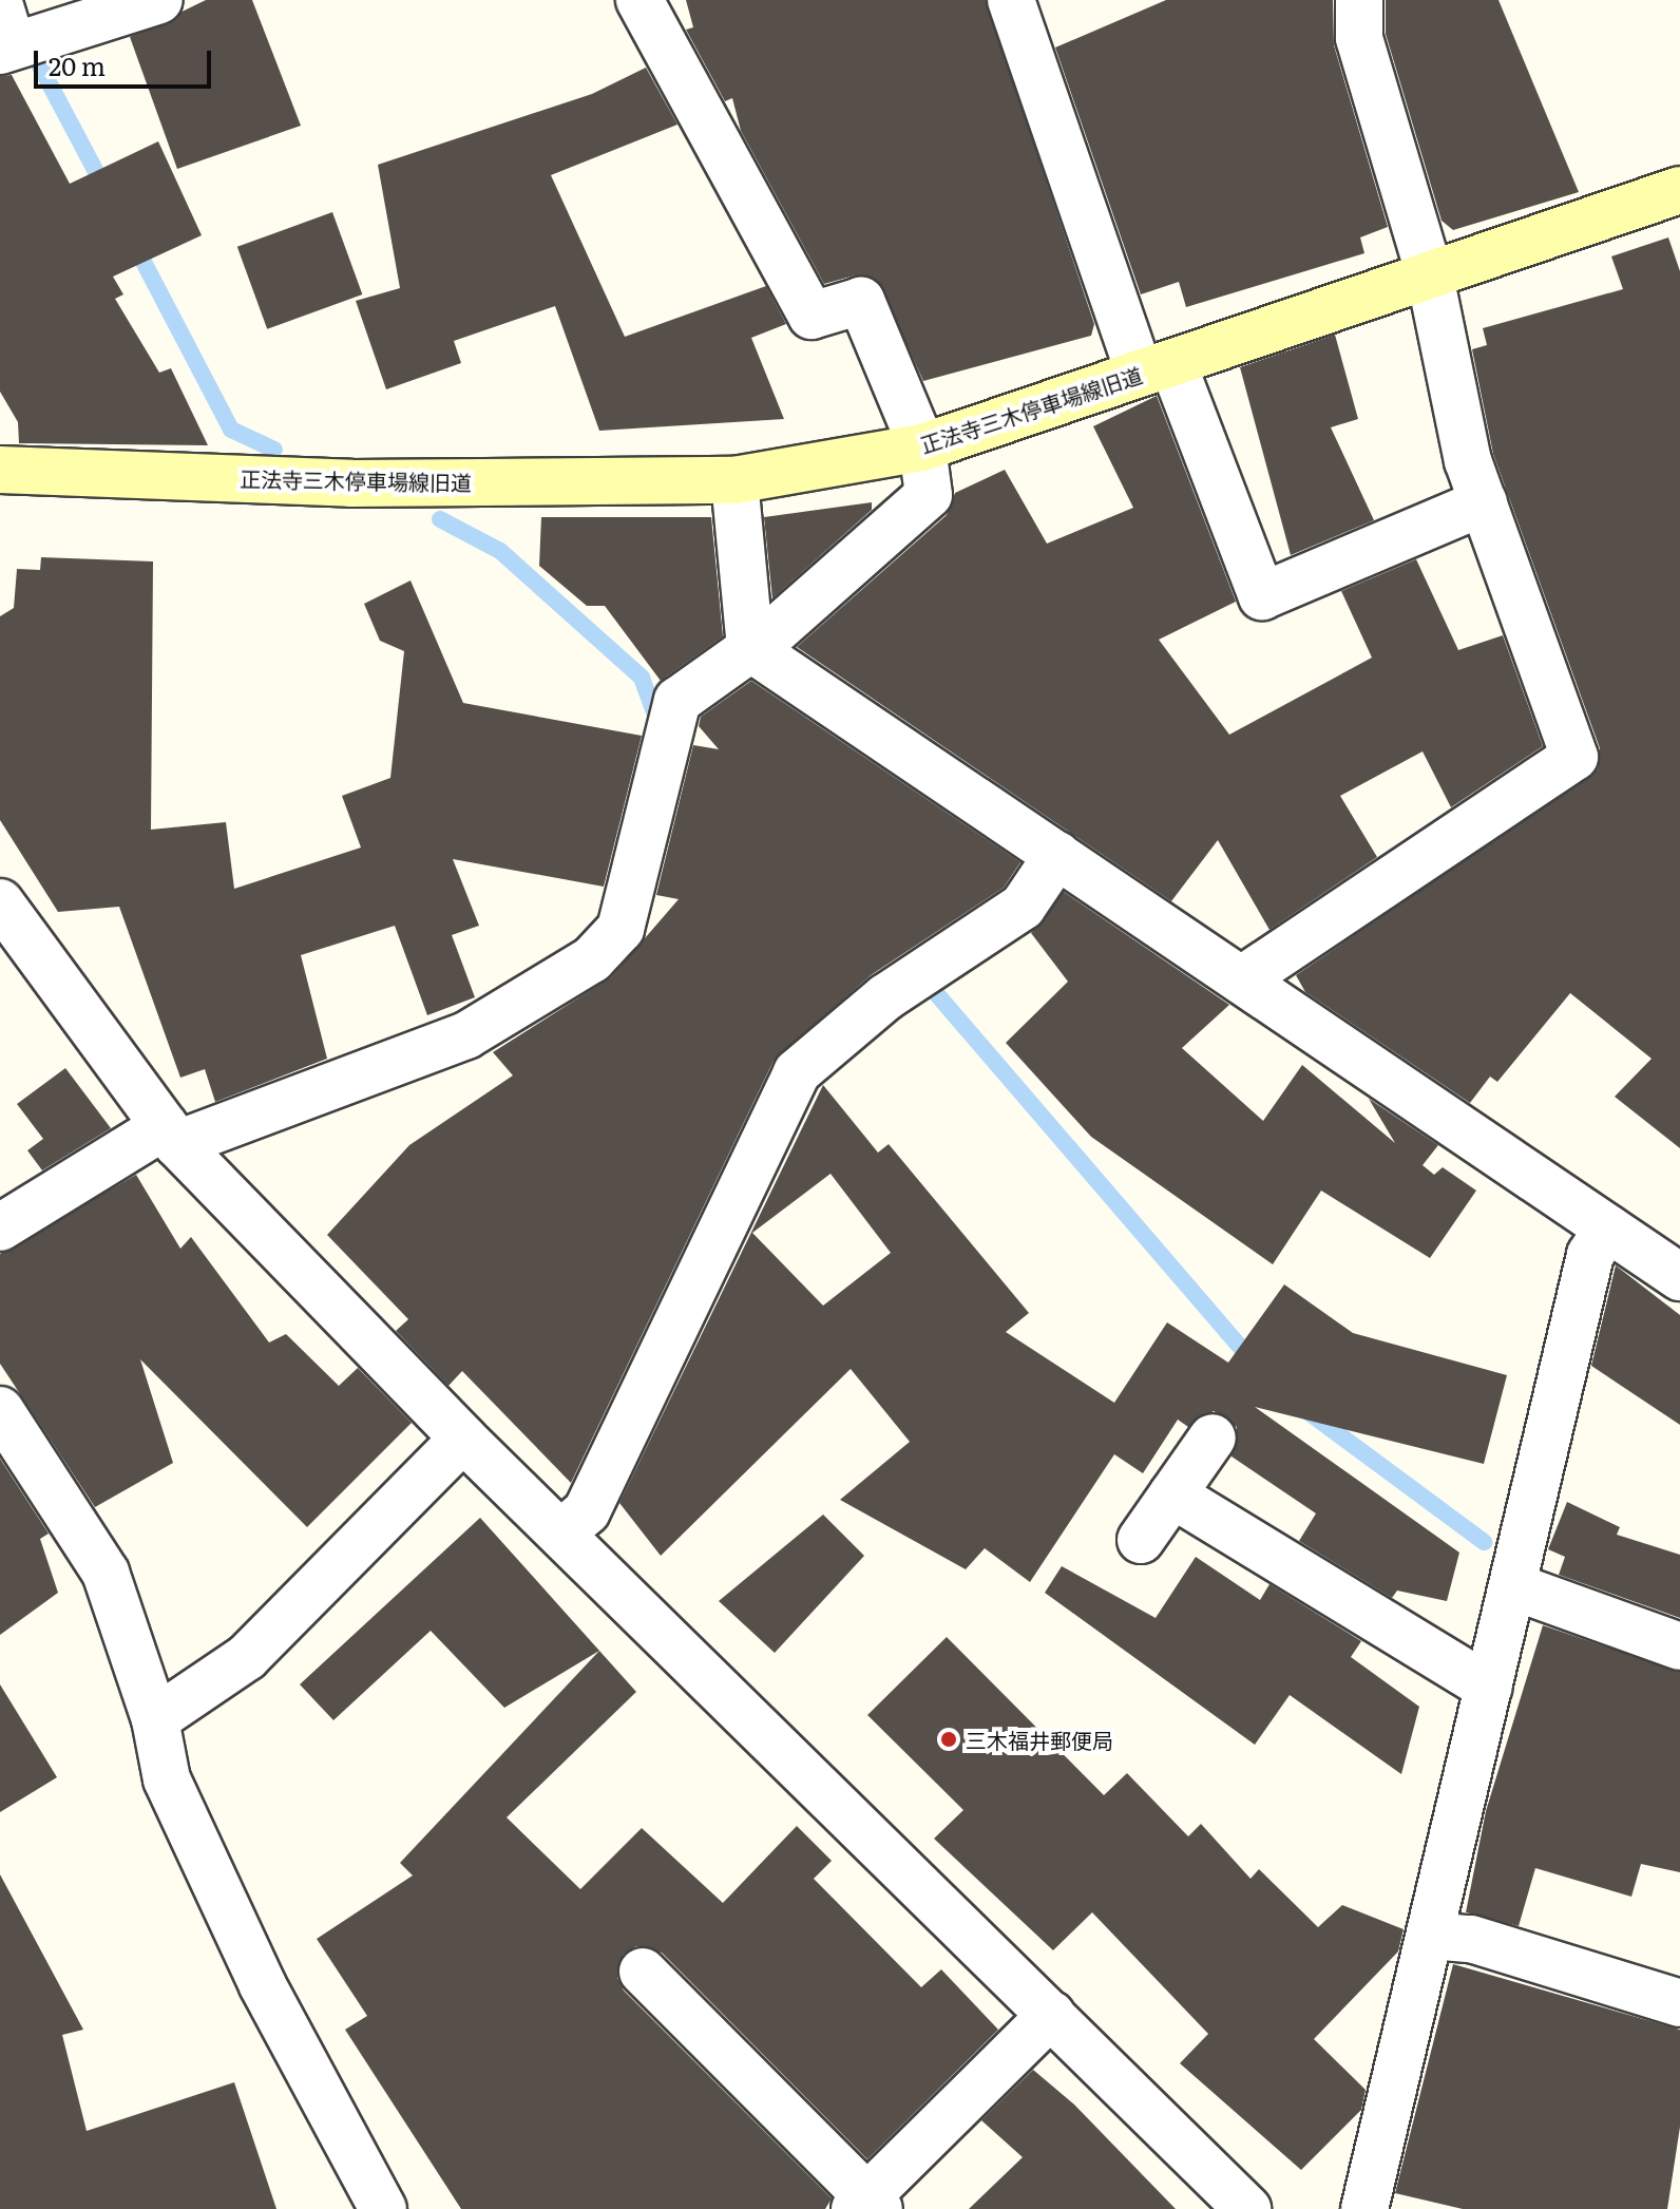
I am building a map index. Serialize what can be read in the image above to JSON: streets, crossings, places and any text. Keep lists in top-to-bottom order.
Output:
{
  "streets": {
    "street": ["正法寺三木停車場線旧道"]
  },
  "places": ["三木福井郵便局"],
  "scale_bar": "20 m"
}
